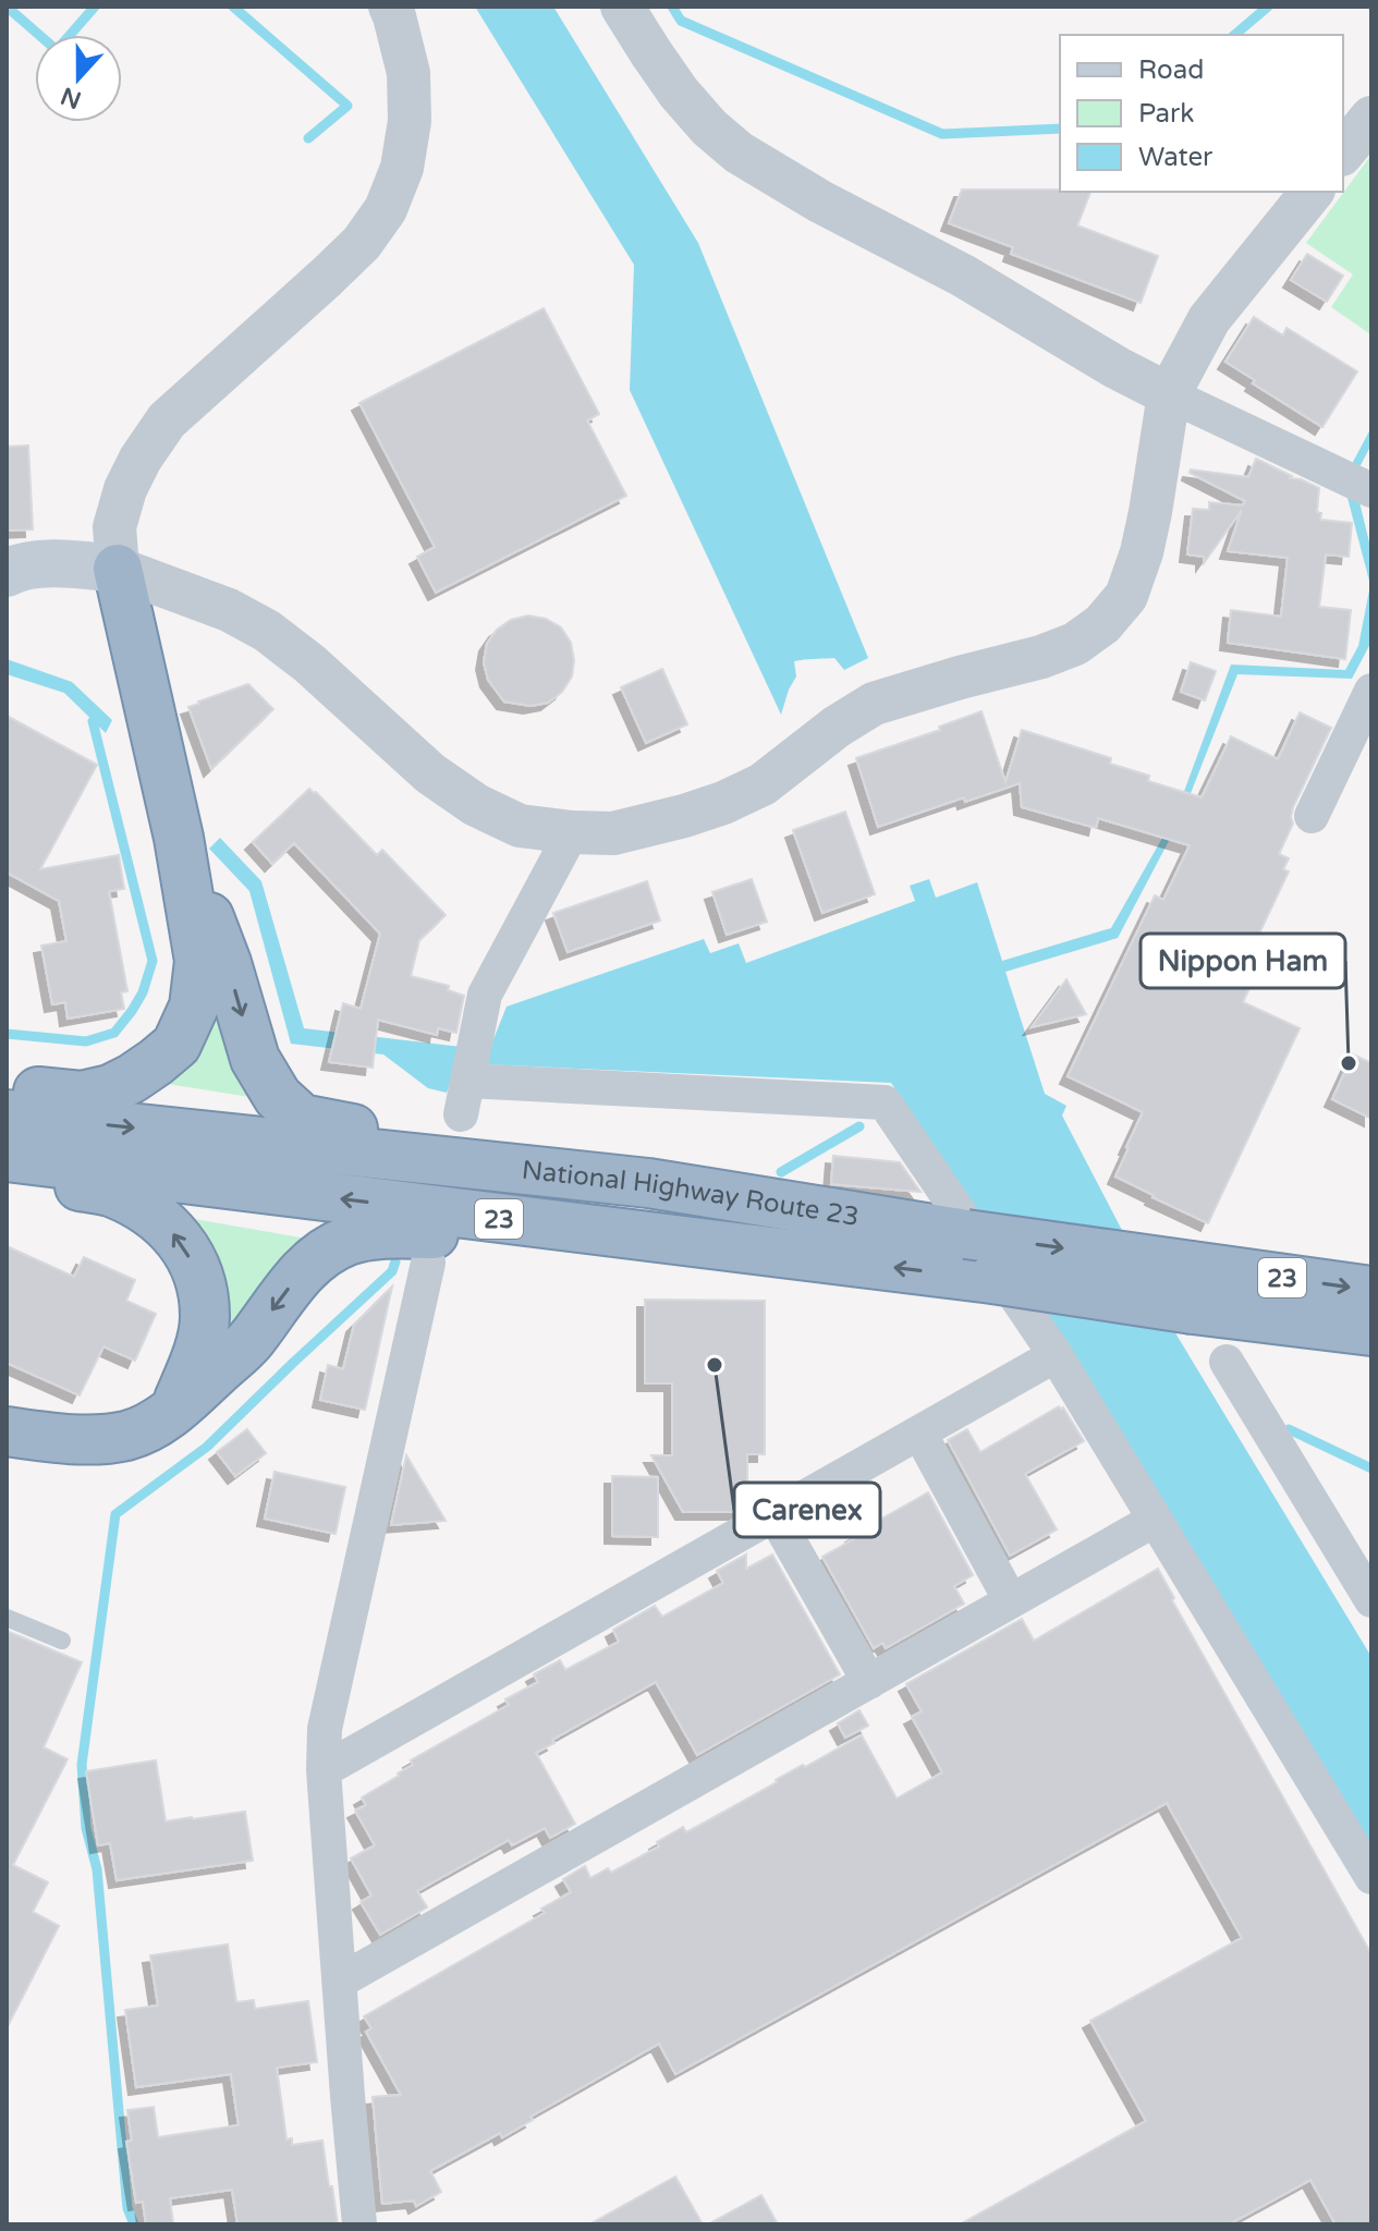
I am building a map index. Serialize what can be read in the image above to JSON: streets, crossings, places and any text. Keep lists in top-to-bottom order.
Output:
{
  "streets": {
    "highway": ["National Highway Route 23", "23"]
  },
  "crossings": [
    ["National Highway Route 23", "23"]
  ],
  "places": ["Nippon Ham", "Carenex"],
  "legend": ["Road", "Park", "Water"],
  "north": "bottom"
}
